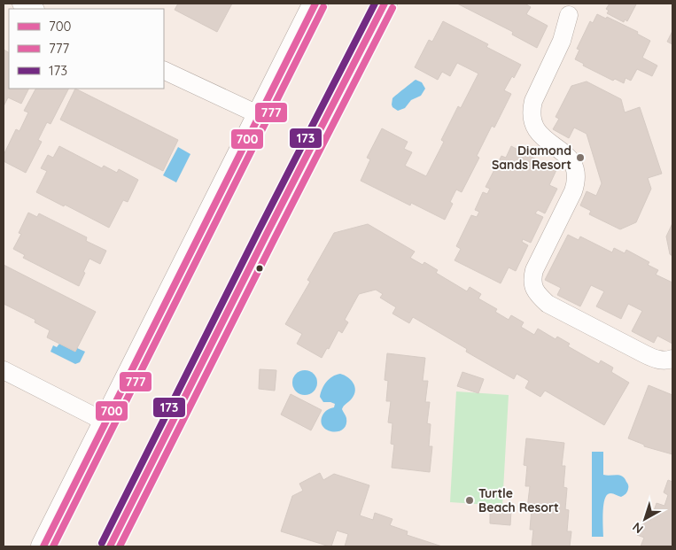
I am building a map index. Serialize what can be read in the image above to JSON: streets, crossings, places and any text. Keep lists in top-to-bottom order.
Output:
{
  "places": ["Diamond Sands Resort", "Turtle Beach Resort"],
  "lines": ["transit line 700", "transit line 173", "transit line 777"],
  "legend": ["700", "777", "173"],
  "north": "bottom left"
}
